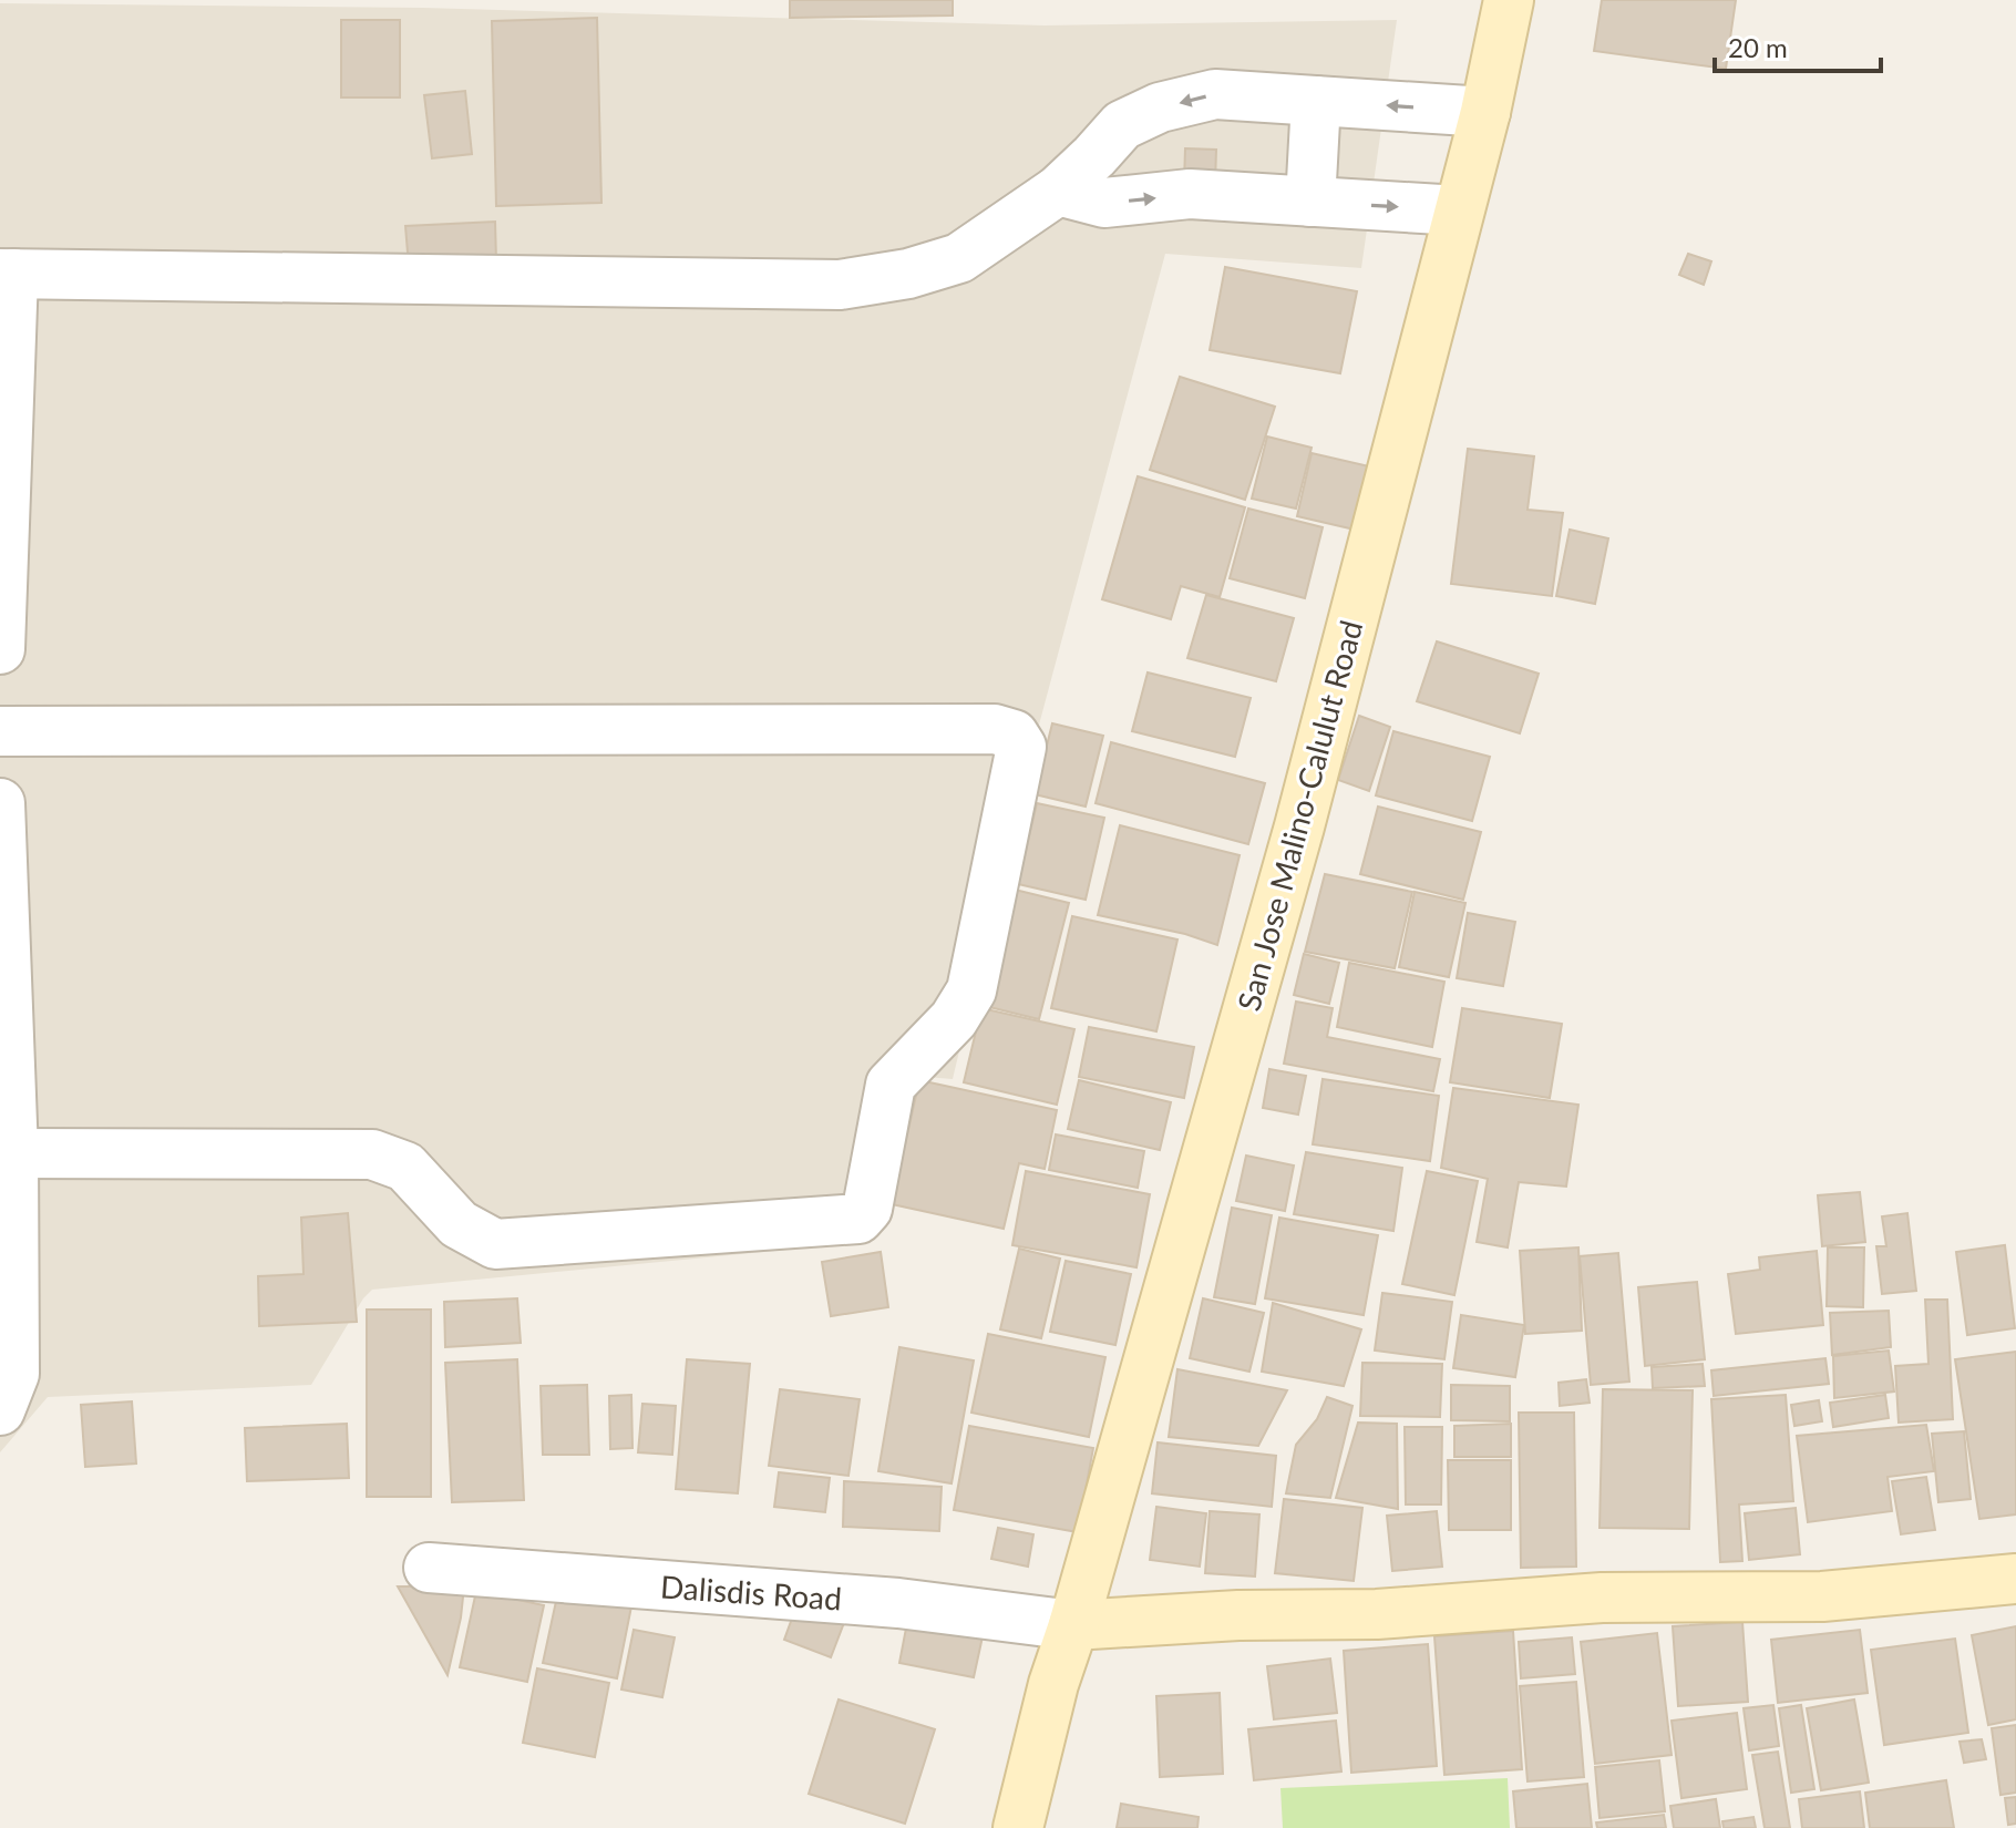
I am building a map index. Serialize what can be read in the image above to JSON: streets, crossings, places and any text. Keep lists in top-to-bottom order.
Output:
{
  "streets": {
    "main road": ["San Jose Malino-Calulut Road"],
    "street": ["Dalisdis Road"]
  },
  "crossings": [
    ["San Jose Malino-Calulut Road", "Dalisdis Road"]
  ],
  "scale_bar": "20 m"
}
